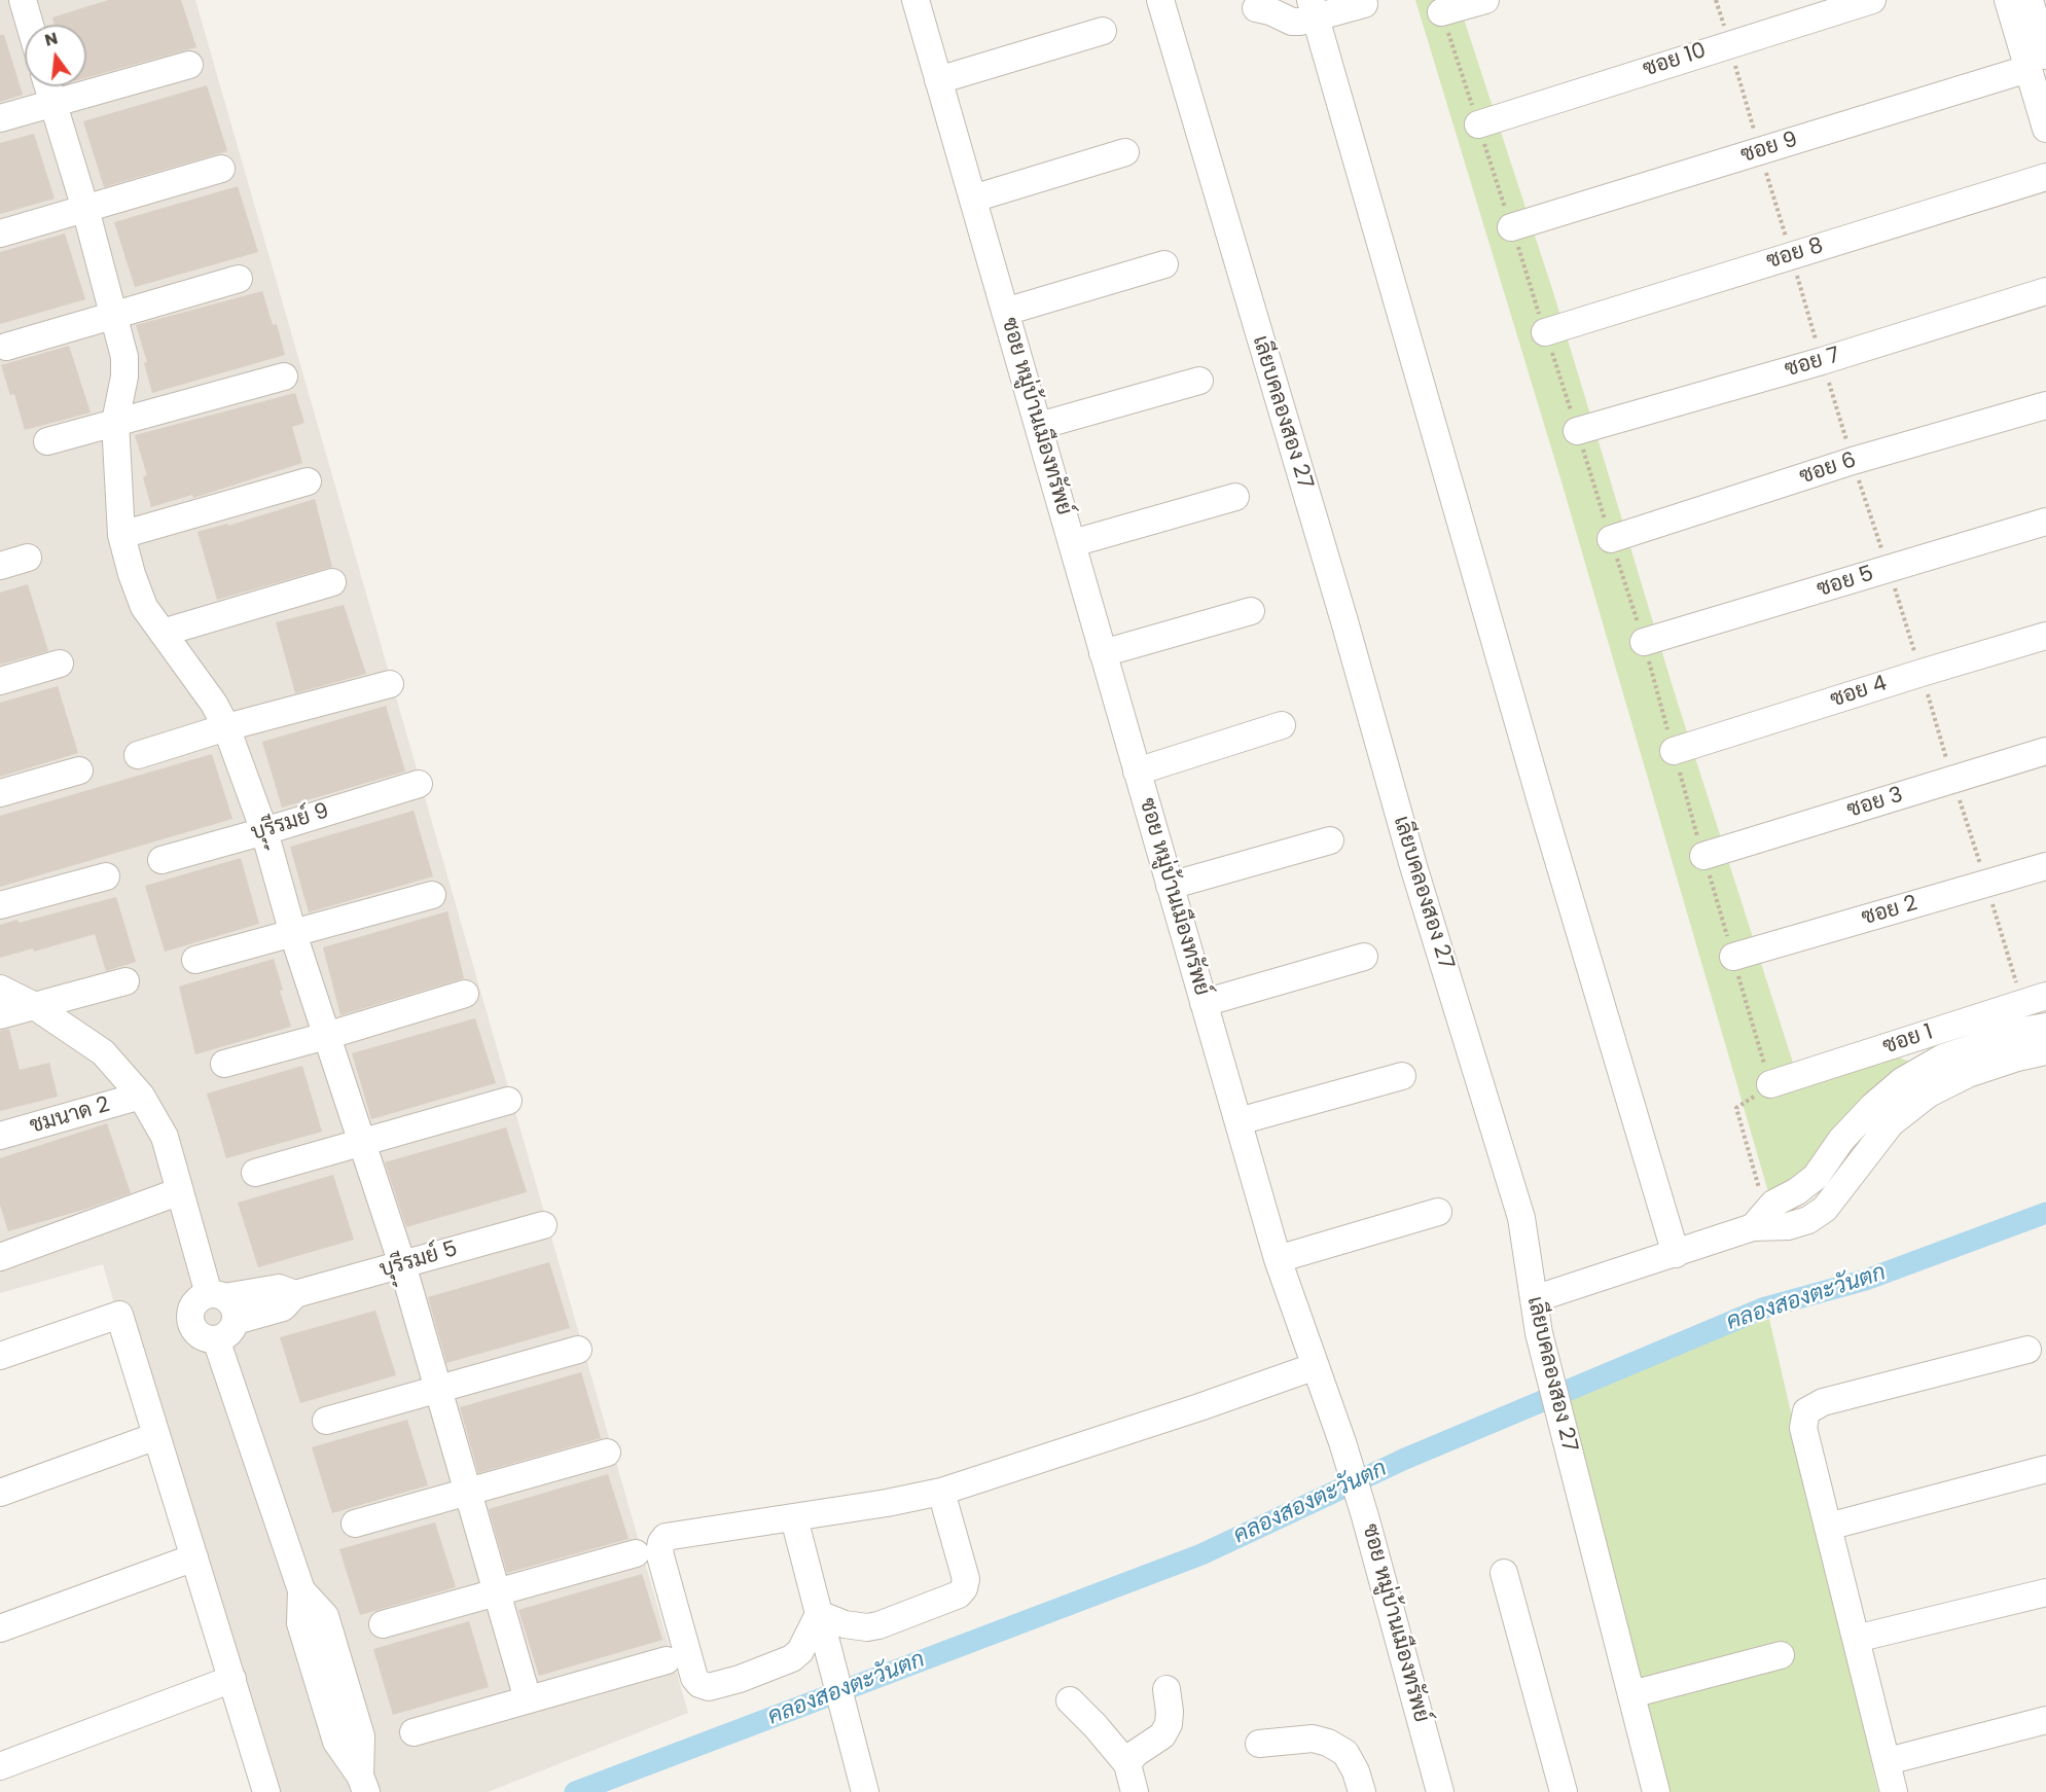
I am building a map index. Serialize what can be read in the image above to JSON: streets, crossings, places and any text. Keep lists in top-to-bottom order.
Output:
{
  "streets": {
    "street": [
      "ซอย 10",
      "ซอย 9",
      "ซอย 8",
      "ซอย 7",
      "เลียบคลองสอง 27",
      "ซอย หมู่บ้านเมืองทรัพย์",
      "ซอย 6",
      "ซอย 5",
      "ซอย 4",
      "ซอย 3",
      "บุุรีรมย์ 9",
      "ซอย 2",
      "ซอย 1",
      "ชมนาด 2",
      "บุุรีรมย์ 5"
    ]
  },
  "water": ["คลองสองตะวันตก"],
  "north": "top"
}
